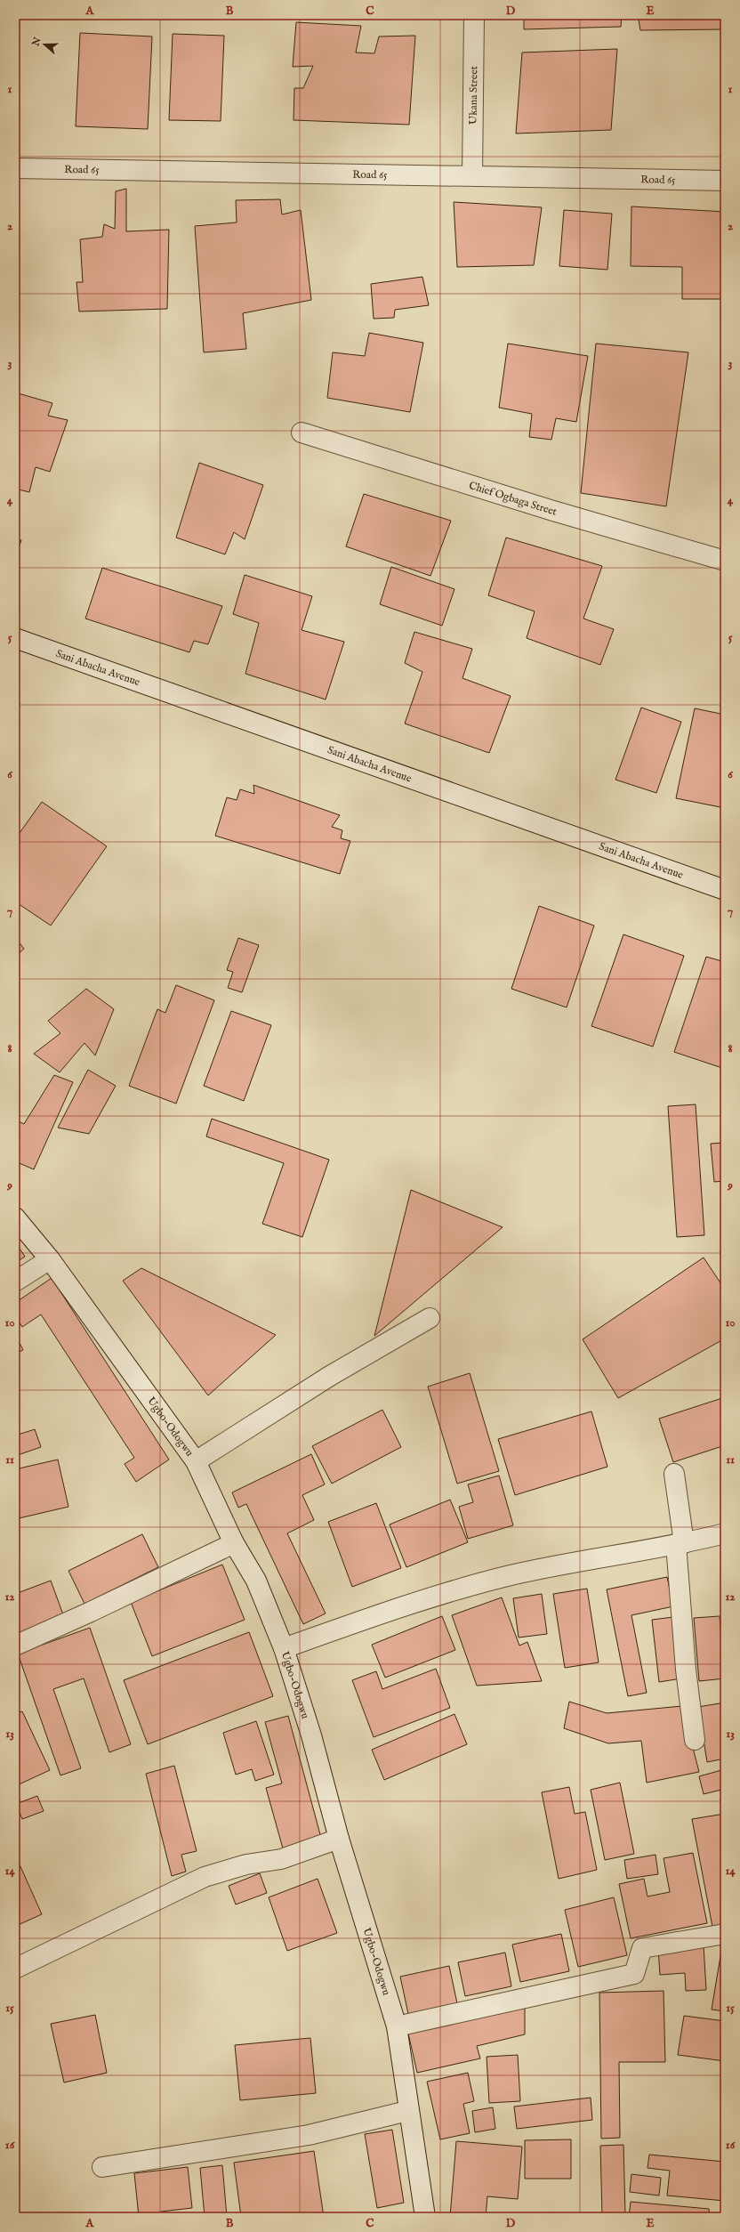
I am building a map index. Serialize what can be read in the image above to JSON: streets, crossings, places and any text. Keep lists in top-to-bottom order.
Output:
{
  "streets": {
    "street": [
      "Ukana Street",
      "Road 65",
      "Chief Ogbaga Street",
      "Sani Abacha Avenue",
      "Ugbo-Odogwu"
    ]
  },
  "crossings": [
    ["Ukana Street", "Road 65"]
  ],
  "north": "left",
  "grid": {
    "columns": [
      "A",
      "B",
      "C",
      "D",
      "E"
    ],
    "rows": [
      "1",
      "2",
      "3",
      "4",
      "5",
      "6",
      "7",
      "8",
      "9",
      "10",
      "11",
      "12",
      "13",
      "14",
      "15",
      "16"
    ]
  }
}
